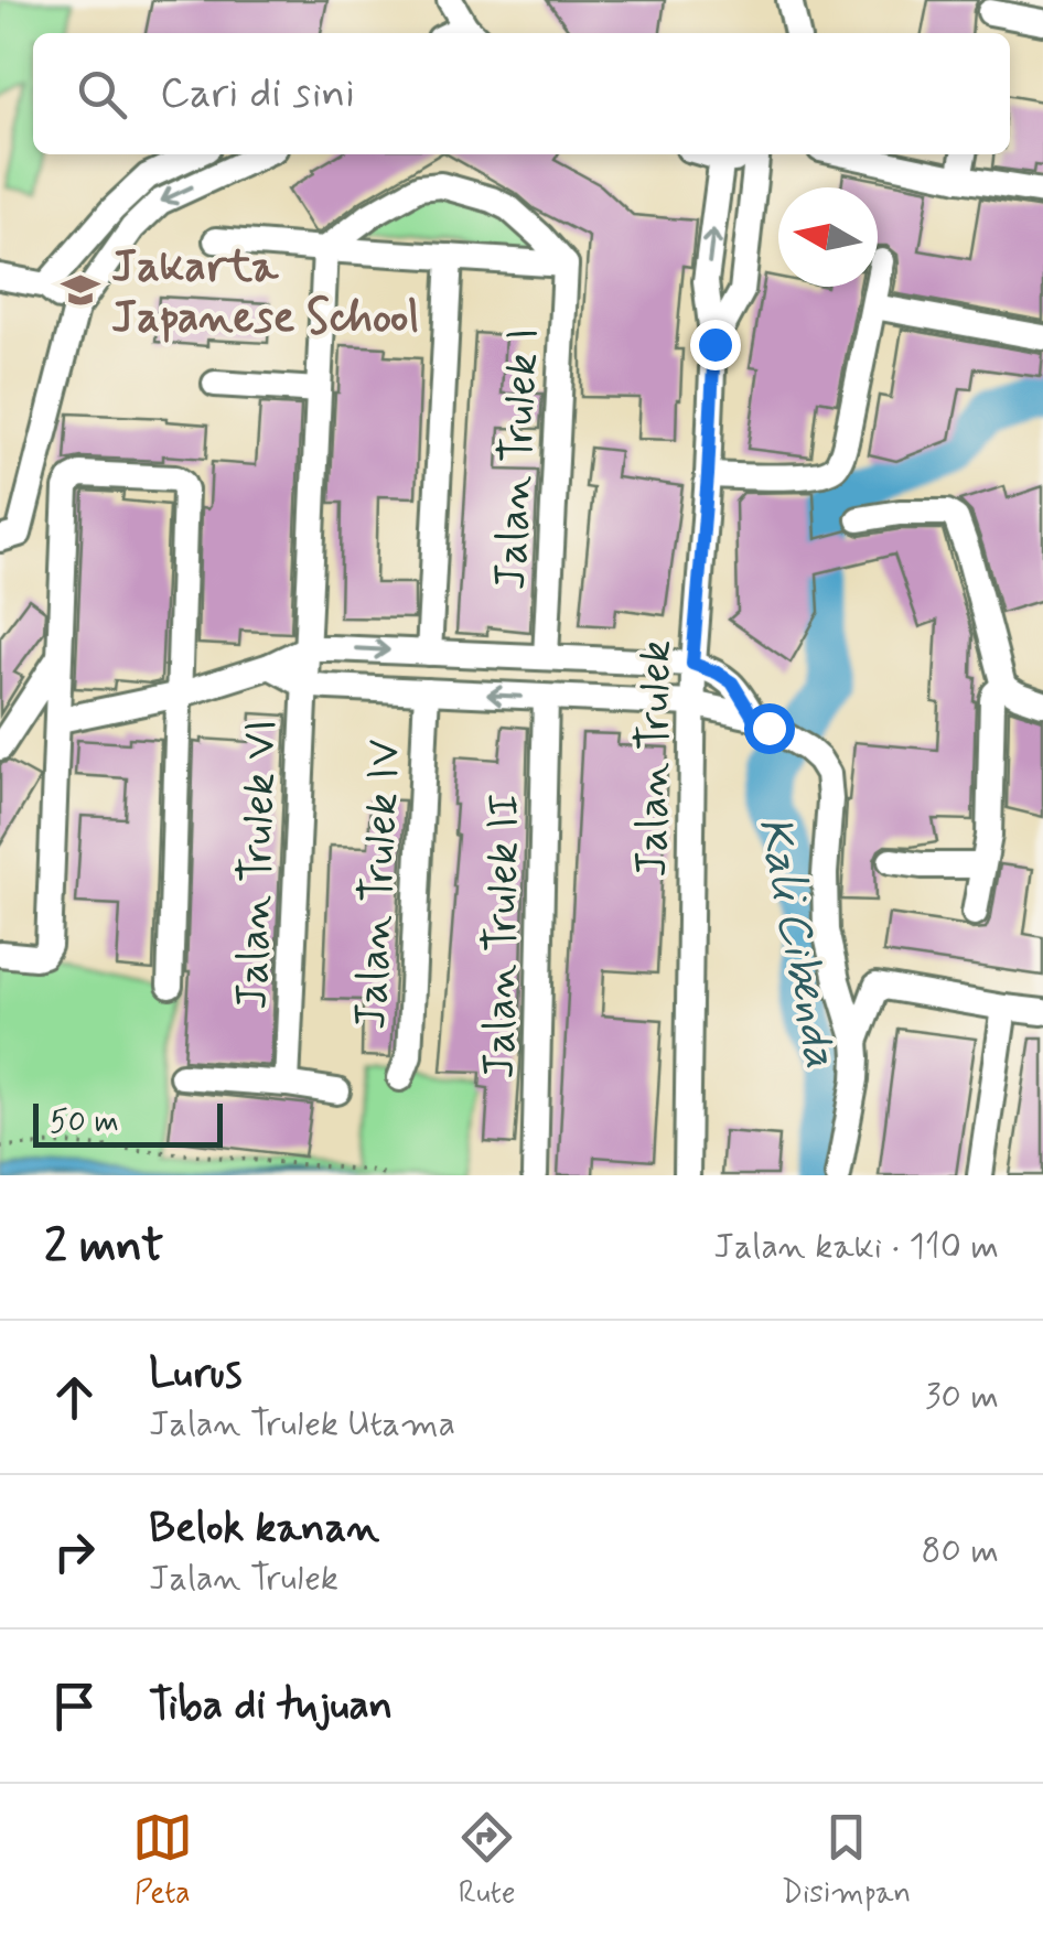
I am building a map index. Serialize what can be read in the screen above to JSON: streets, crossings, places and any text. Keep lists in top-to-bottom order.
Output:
{
  "streets": {
    "street": [
      "Jalan Trulek I",
      "Jalan Trulek",
      "Jalan Trulek VI",
      "Jalan Trulek IV",
      "Jalan Trulek II"
    ]
  },
  "crossings": [
    ["Jalan Trulek I", "Jalan Trulek VI"],
    ["Jalan Trulek VI", "Jalan Trulek IV"]
  ],
  "water": ["Kali Cibenda"],
  "places": {
    "school or university": ["Jakarta Japanese School"]
  },
  "scale_bar": "50 m",
  "north": "left",
  "page": {
    "search": "Cari di sini",
    "scale": "50 m",
    "heading": ["2 mnt", "Jalan kaki · 110 m"],
    "list": [
      ["Lurus", "Jalan Trulek Utama", "30 m"],
      ["Belok kanan", "Jalan Trulek", "80 m"],
      "Tiba di tujuan"
    ],
    "nav": ["Peta", "Rute", "Disimpan"]
  }
}
